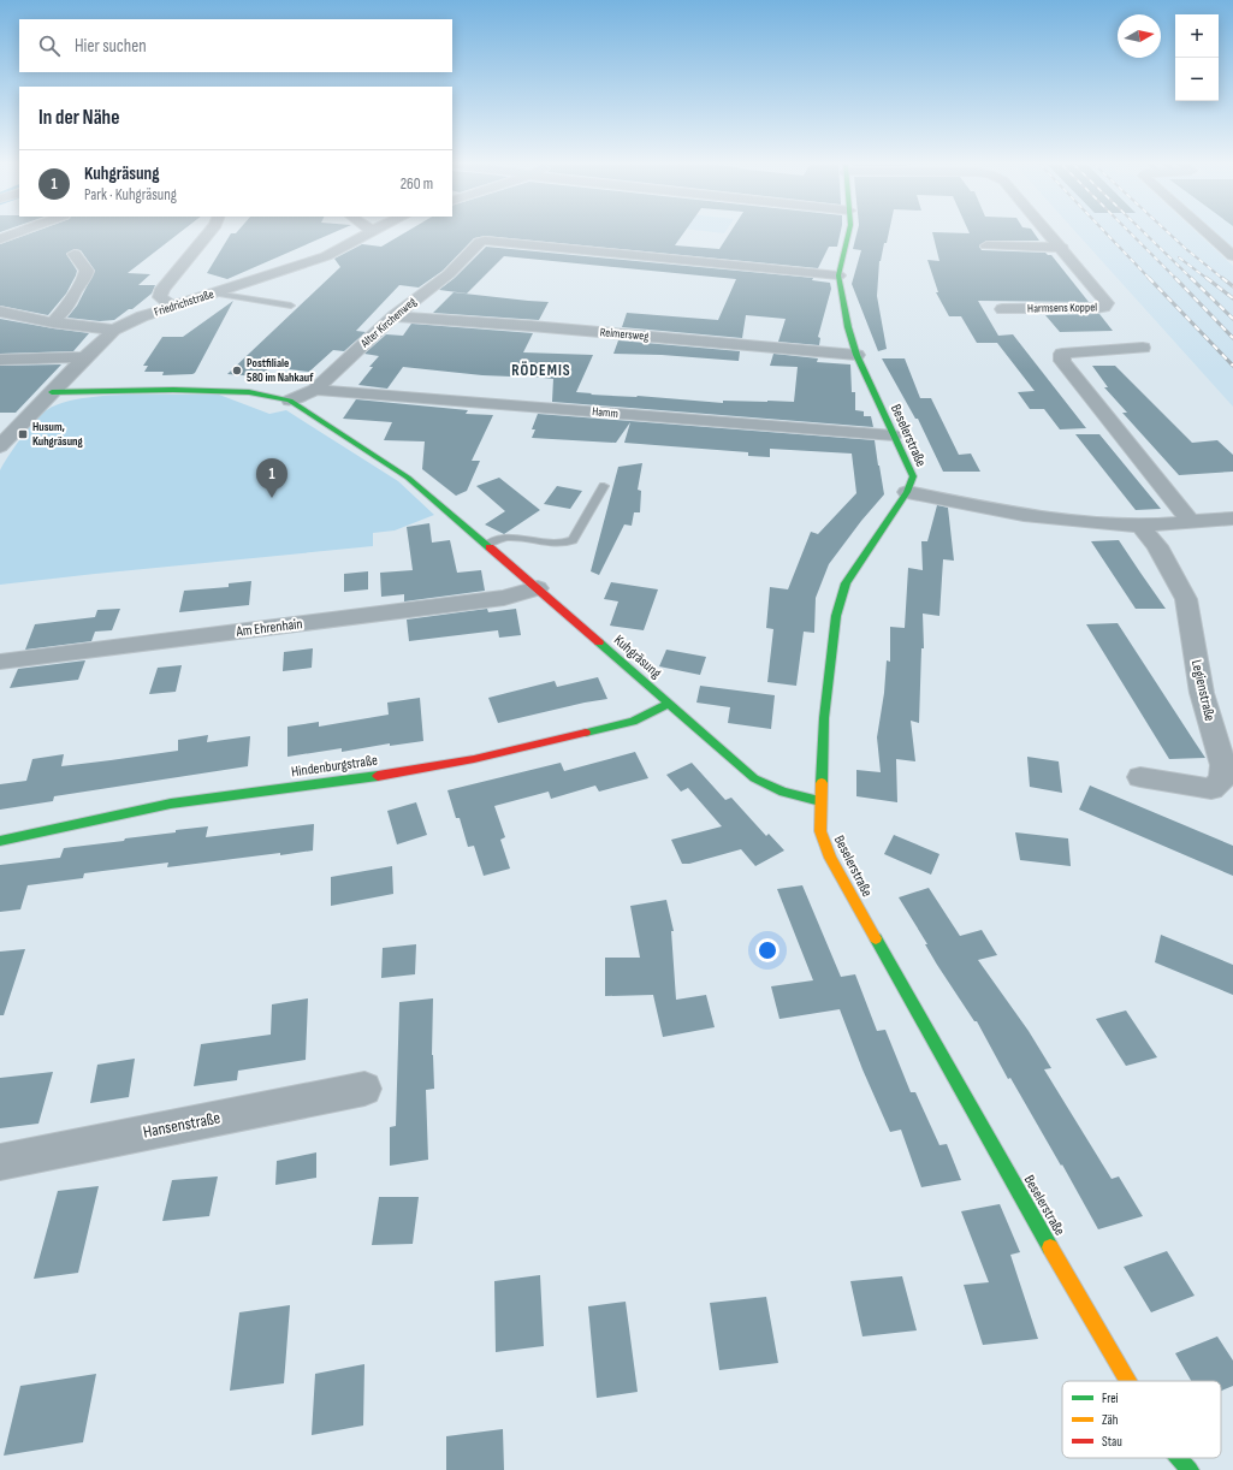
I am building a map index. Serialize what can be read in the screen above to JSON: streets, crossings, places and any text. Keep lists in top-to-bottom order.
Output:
{
  "streets": {
    "street": [
      "Friedrichstraße",
      "Harmsens Koppel",
      "Alter Kirchenweg",
      "Reimersweg",
      "Hamm",
      "Beselerstraße",
      "Am Ehrenhain",
      "Kuhgräsung",
      "Legienstraße",
      "Hindenburgstraße",
      "Hansenstraße"
    ]
  },
  "crossings": [
    ["Friedrichstraße", "Kuhgräsung"],
    ["Alter Kirchenweg", "Reimersweg"],
    ["Alter Kirchenweg", "Hamm"],
    ["Alter Kirchenweg", "Beselerstraße"],
    ["Alter Kirchenweg", "Kuhgräsung"],
    ["Reimersweg", "Beselerstraße"],
    ["Hamm", "Beselerstraße"],
    ["Beselerstraße", "Kuhgräsung"],
    ["Am Ehrenhain", "Kuhgräsung"],
    ["Kuhgräsung", "Hindenburgstraße"]
  ],
  "districts": ["RÖDEMIS"],
  "places": {
    "other": ["Postfiliale 580 im Nahkauf"],
    "transit": ["Husum, Kuhgräsung"]
  },
  "legend": ["Frei", "Zäh", "Stau"],
  "north": "right",
  "page": {
    "map_buttons": ["+", "−"],
    "search": "Hier suchen",
    "heading": "In der Nähe",
    "list": [
      {
        "mark": "1",
        "name": "Kuhgräsung",
        "note": "Park · Kuhgräsung",
        "value": "260 m"
      }
    ],
    "pins": "1"
  }
}
